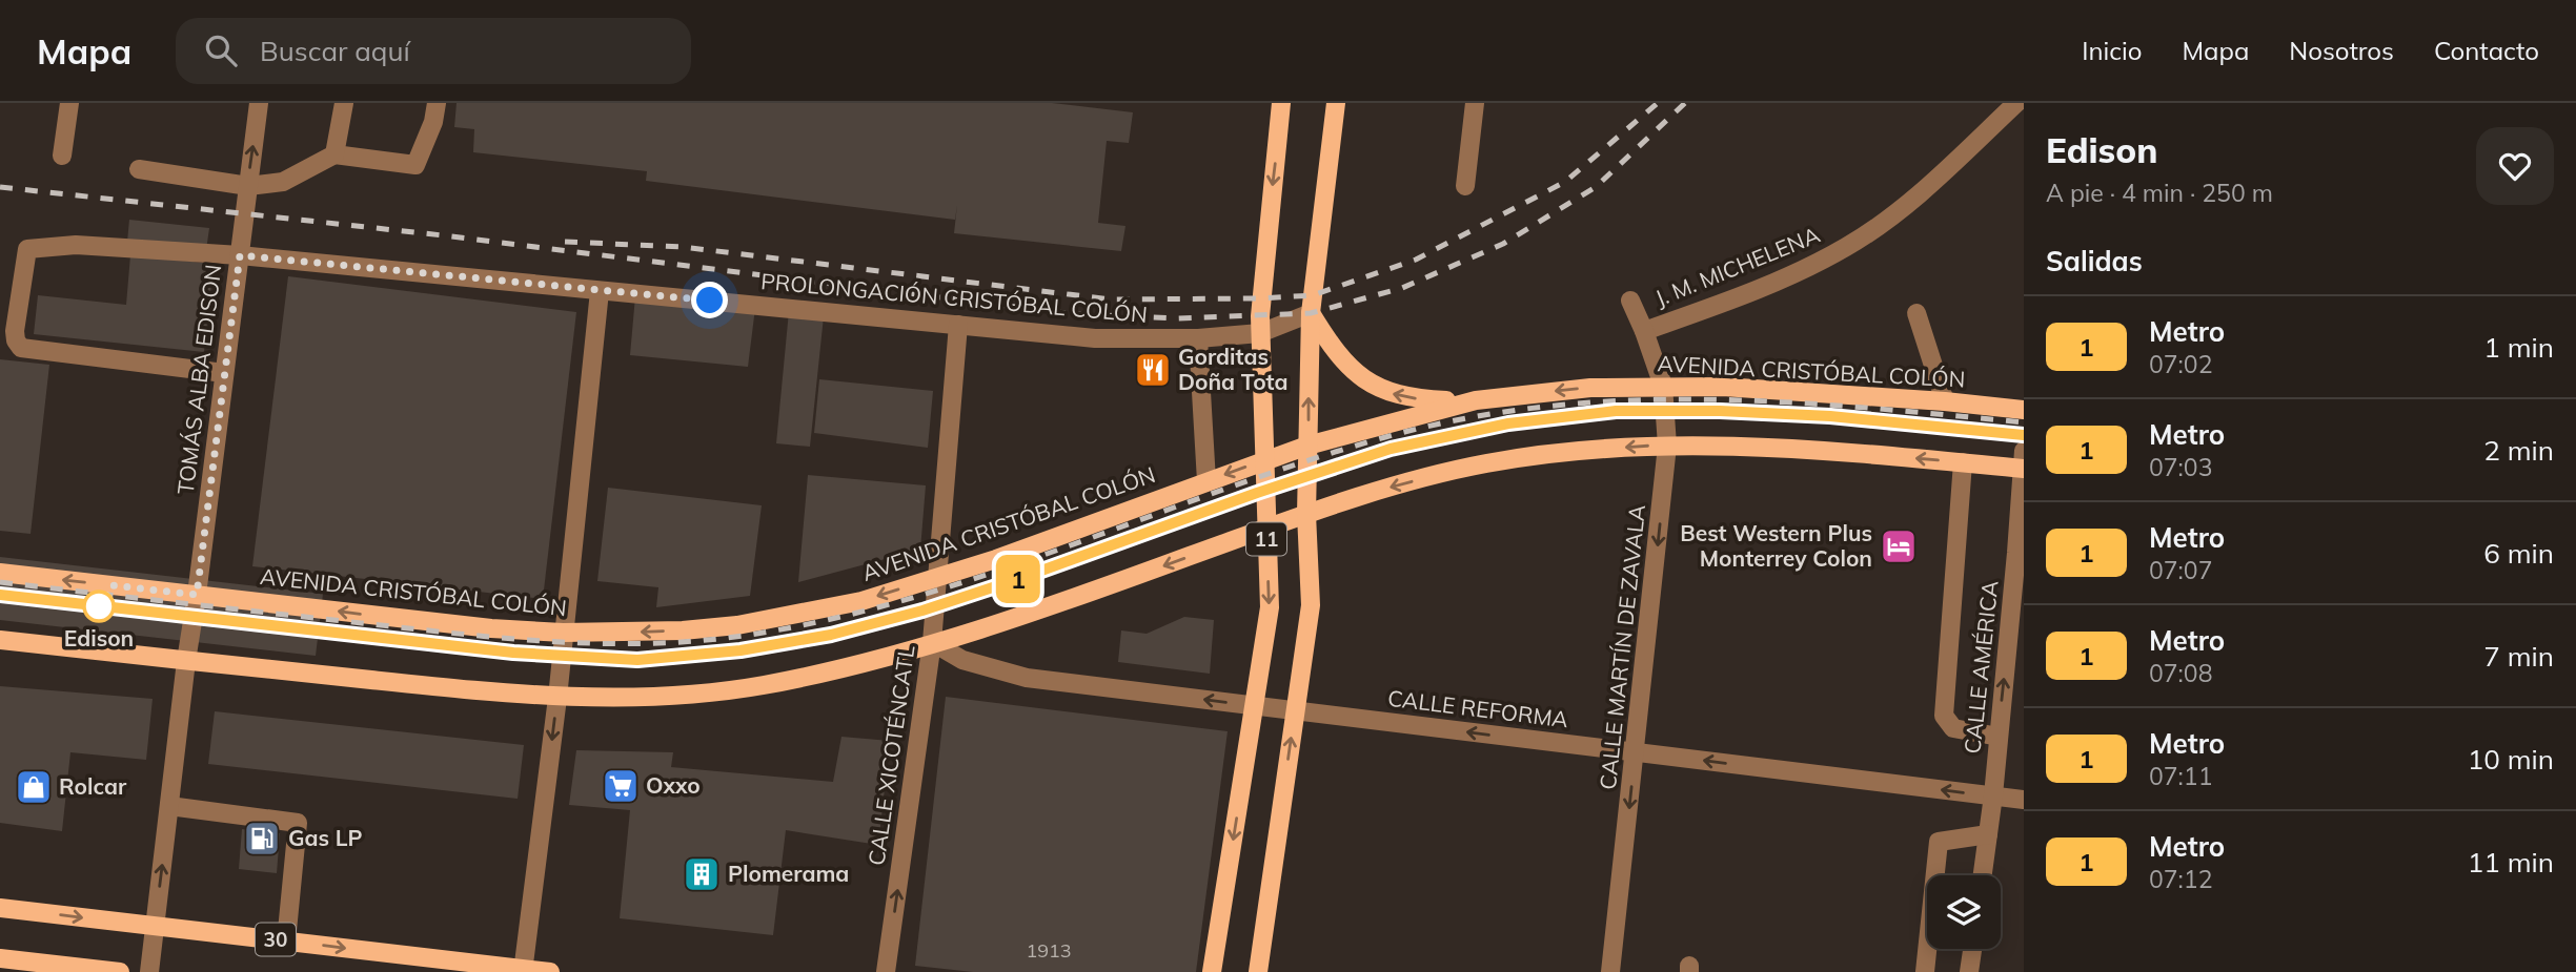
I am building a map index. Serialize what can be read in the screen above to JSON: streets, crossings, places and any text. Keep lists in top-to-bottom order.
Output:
{
  "streets": {
    "main road": ["AVENIDA CRISTÓBAL COLÓN", "11", "30"],
    "street": [
      "J. M. MICHELENA",
      "PROLONGACIÓN CRISTÓBAL COLÓN",
      "TOMÁS ALBA EDISON",
      "CALLE MARTÍN DE ZAVALA",
      "CALLE AMÉRICA",
      "CALLE REFORMA",
      "CALLE XICOTÉNCATL"
    ]
  },
  "crossings": [
    ["J. M. MICHELENA", "CALLE MARTÍN DE ZAVALA"],
    ["PROLONGACIÓN CRISTÓBAL COLÓN", "TOMÁS ALBA EDISON"],
    ["PROLONGACIÓN CRISTÓBAL COLÓN", "11"],
    ["PROLONGACIÓN CRISTÓBAL COLÓN", "CALLE XICOTÉNCATL"],
    ["AVENIDA CRISTÓBAL COLÓN", "TOMÁS ALBA EDISON"],
    ["AVENIDA CRISTÓBAL COLÓN", "11"],
    ["AVENIDA CRISTÓBAL COLÓN", "CALLE MARTÍN DE ZAVALA"],
    ["AVENIDA CRISTÓBAL COLÓN", "CALLE XICOTÉNCATL"],
    ["TOMÁS ALBA EDISON", "30"],
    ["11", "CALLE REFORMA"],
    ["CALLE MARTÍN DE ZAVALA", "CALLE REFORMA"],
    ["CALLE AMÉRICA", "CALLE REFORMA"],
    ["CALLE REFORMA", "CALLE XICOTÉNCATL"]
  ],
  "one_way": [
    "CALLE MARTÍN DE ZAVALA",
    "CALLE AMÉRICA",
    "CALLE REFORMA",
    "CALLE XICOTÉNCATL"
  ],
  "places": {
    "restaurant": ["Gorditas Doña Tota"],
    "hotel": ["Best Western Plus Monterrey Colon"],
    "other": ["Edison"],
    "supermarket": ["Oxxo"],
    "shop": ["Rolcar"],
    "fuel station": ["Gas LP"],
    "building": ["Plomerama"]
  },
  "lines": ["metro line 1"],
  "house_numbers": ["1913"],
  "page": {
    "header": "Mapa",
    "search": "Buscar aquí",
    "nav": [
      "Inicio",
      "Mapa",
      "Nosotros",
      "Contacto"
    ],
    "on_map": "1",
    "heading": [
      ["Edison", "A pie · 4 min · 250 m"],
      "Salidas"
    ],
    "list": [
      {
        "mark": "1",
        "name": "Metro",
        "note": "07:02",
        "value": "1 min"
      },
      {
        "mark": "1",
        "name": "Metro",
        "note": "07:03",
        "value": "2 min"
      },
      {
        "mark": "1",
        "name": "Metro",
        "note": "07:07",
        "value": "6 min"
      },
      {
        "mark": "1",
        "name": "Metro",
        "note": "07:08",
        "value": "7 min"
      },
      {
        "mark": "1",
        "name": "Metro",
        "note": "07:11",
        "value": "10 min"
      },
      {
        "mark": "1",
        "name": "Metro",
        "note": "07:12",
        "value": "11 min"
      }
    ]
  }
}
